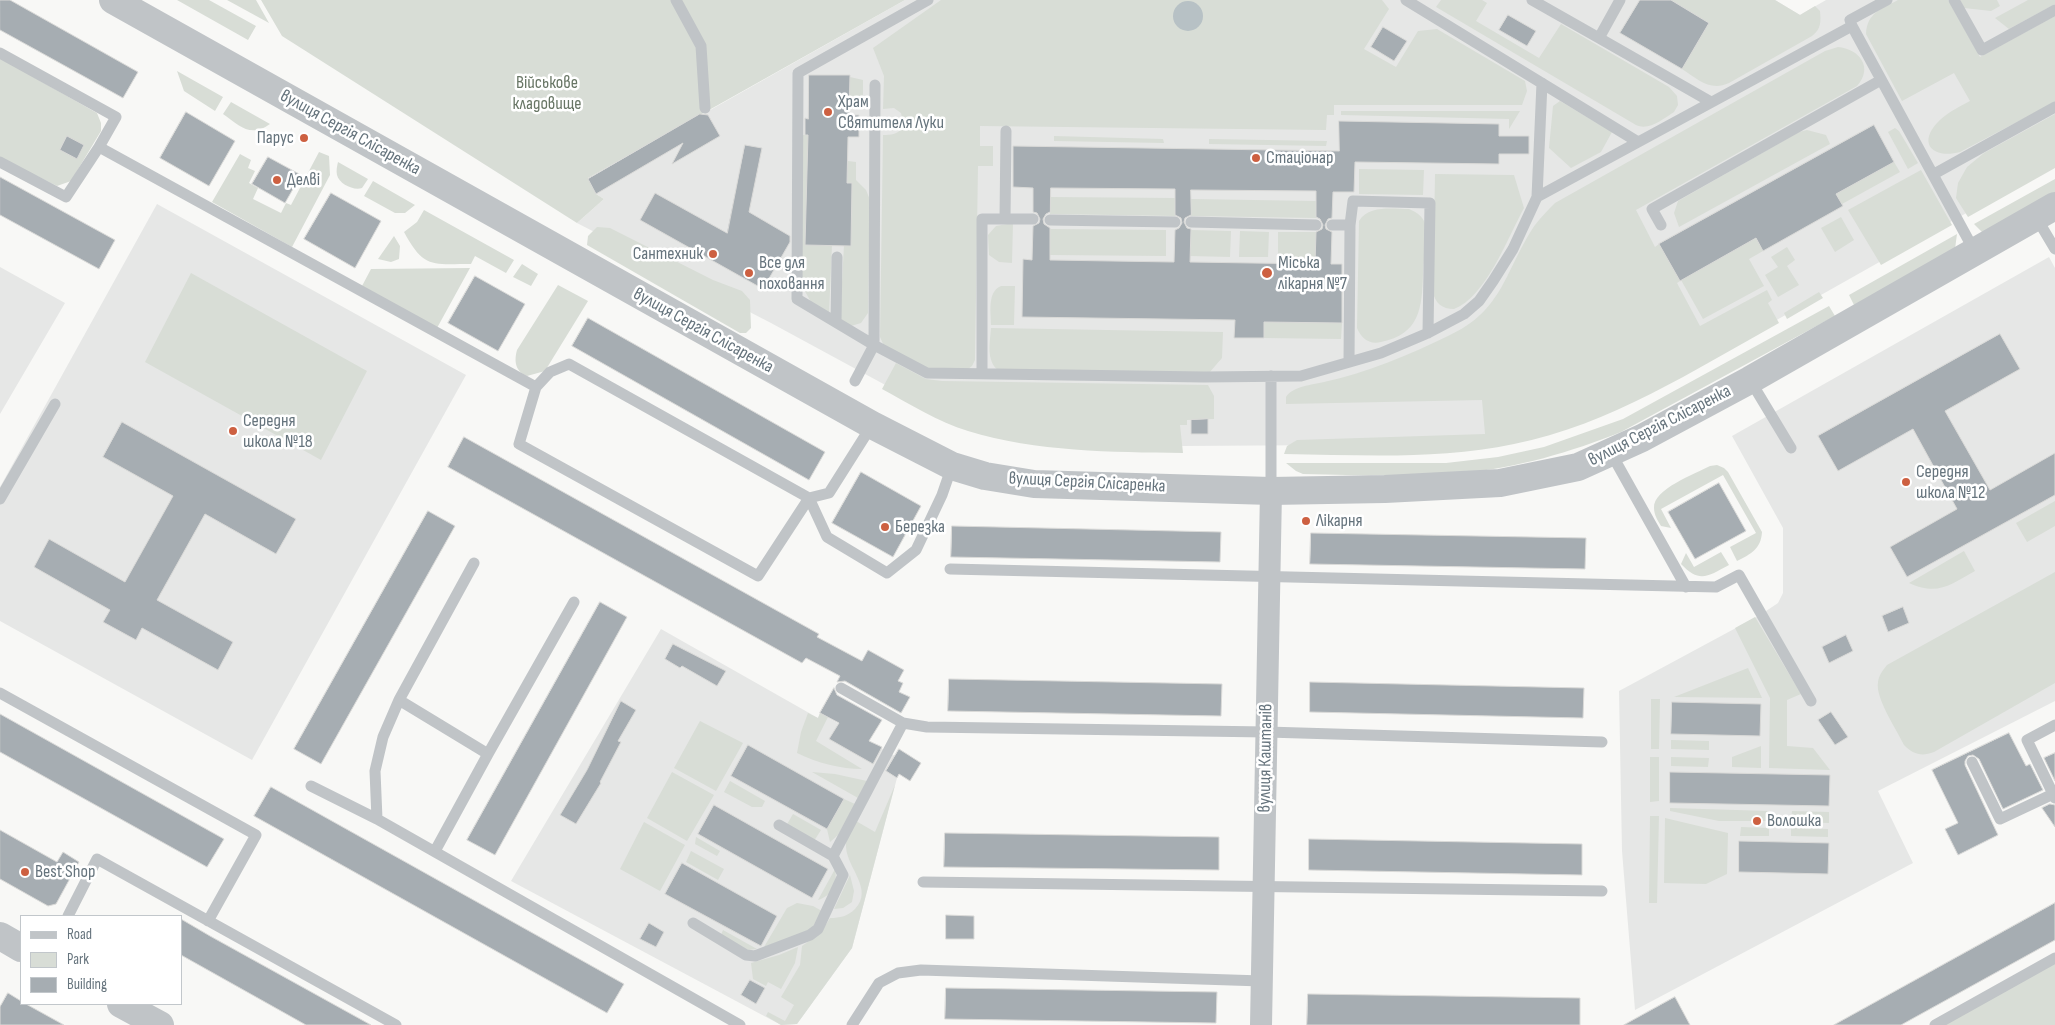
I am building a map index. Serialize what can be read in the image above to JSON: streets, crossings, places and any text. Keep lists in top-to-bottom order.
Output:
{
  "streets": {
    "street": ["вулиця Сергія Слісаренка", "вулиця Каштанів"]
  },
  "crossings": [
    ["вулиця Сергія Слісаренка", "вулиця Каштанів"]
  ],
  "parks": ["Військове кладовище"],
  "places": [
    "Храм Святителя Луки",
    "Парус",
    "Стаціонар",
    "Делві",
    "Сантехник",
    "Все для поховання",
    "Міська лікарня №7",
    "Середня школа №18",
    "Середня школа №12",
    "Лікарня",
    "Березка",
    "Волошка",
    "Best Shop"
  ],
  "legend": ["Road", "Park", "Building"]
}
